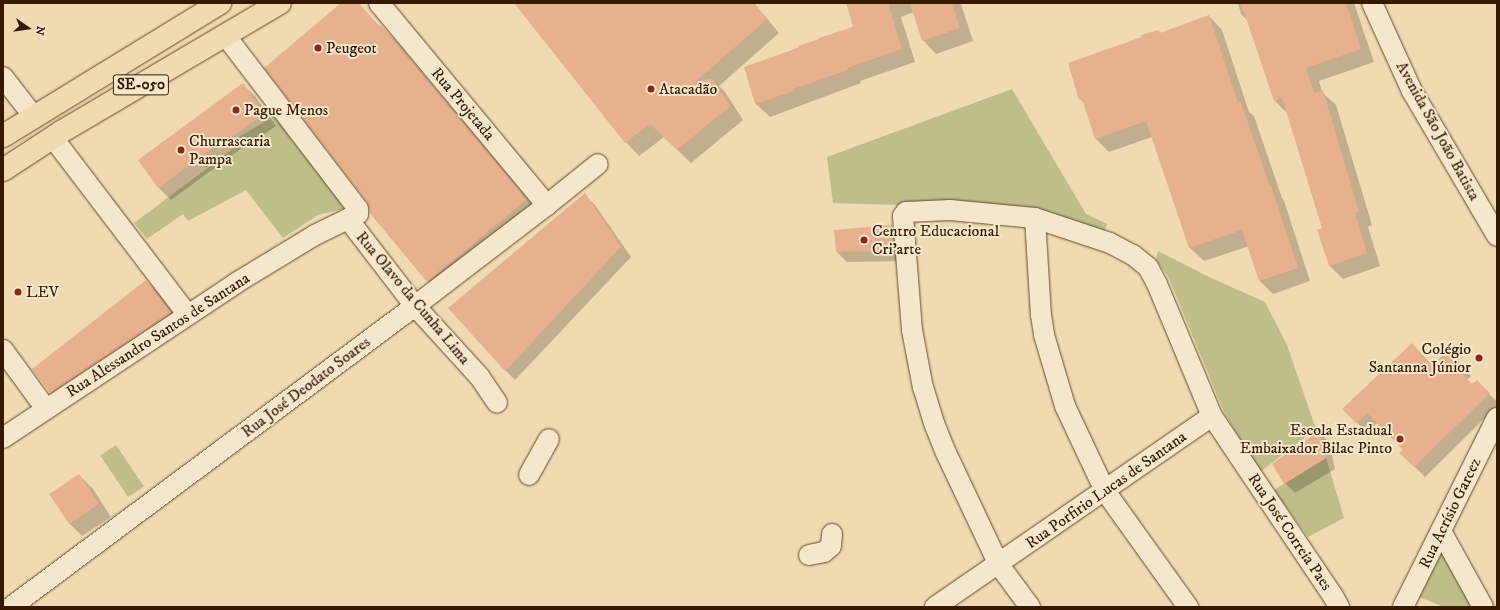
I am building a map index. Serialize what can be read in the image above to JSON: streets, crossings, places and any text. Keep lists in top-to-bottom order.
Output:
{
  "streets": {
    "main road": ["SE-050"],
    "street": [
      "Rua Projetada",
      "Avenida São João Batista",
      "Rua Olavo da Cunha Lima",
      "Rua Alessandro Santos de Santana",
      "Rua José Deodato Soares",
      "Rua Porfirio Lucas de Santana",
      "Rua Acrísio Garcez",
      "Rua José Correia Paes"
    ]
  },
  "crossings": [
    ["SE-050", "Rua Olavo da Cunha Lima"],
    ["Rua Projetada", "Rua José Deodato Soares"],
    ["Rua Olavo da Cunha Lima", "Rua Alessandro Santos de Santana"],
    ["Rua Olavo da Cunha Lima", "Rua José Deodato Soares"],
    ["Rua Porfirio Lucas de Santana", "Rua José Correia Paes"]
  ],
  "places": [
    "Peugeot",
    "Atacadão",
    "Pague Menos",
    "Churrascaria Pampa",
    "Centro Educacional Cri'arte",
    "LEV",
    "Colégio Santanna Júnior",
    "Escola Estadual Embaixador Bilac Pinto"
  ],
  "north": "right"
}
